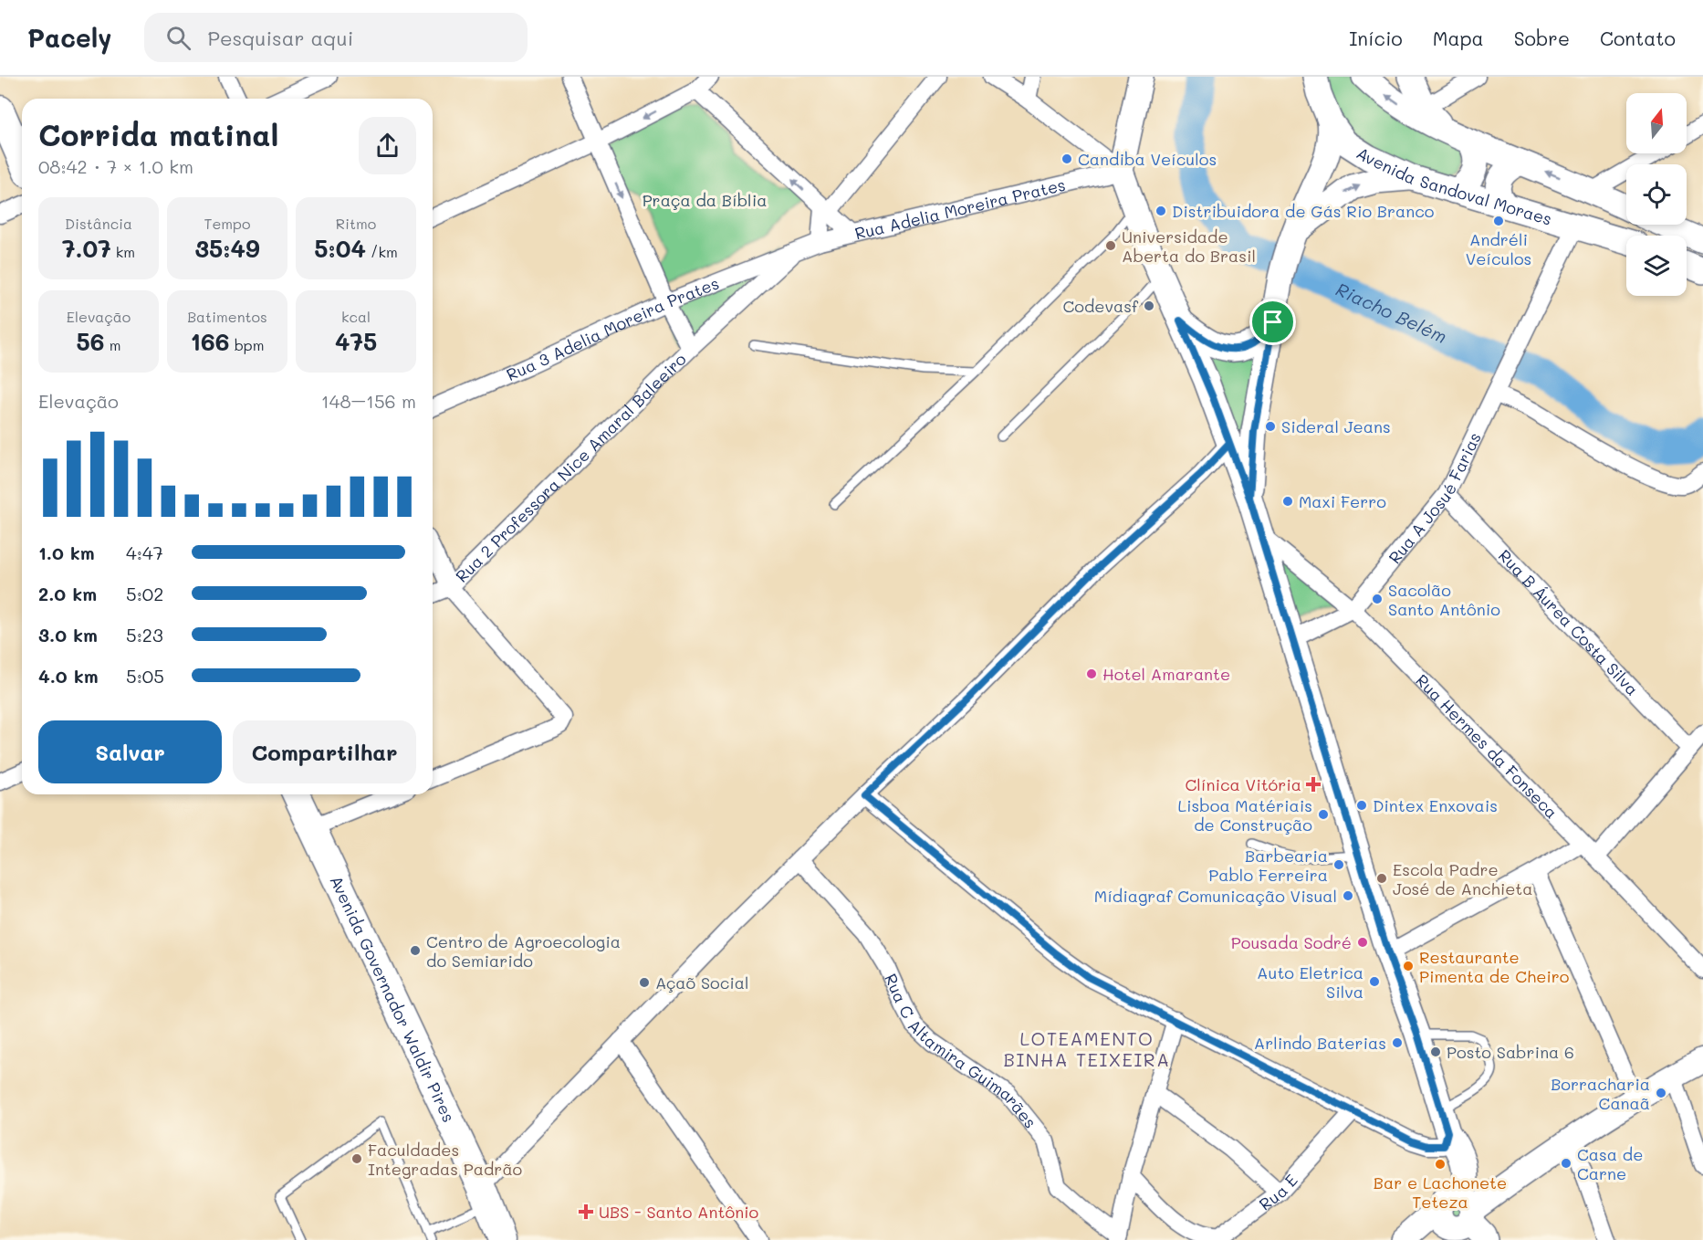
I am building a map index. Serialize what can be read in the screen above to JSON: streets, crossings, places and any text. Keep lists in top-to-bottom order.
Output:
{
  "streets": {
    "main road": ["Avenida Sandoval Moraes", "Avenida Governador Waldir Pires"],
    "street": [
      "Rua Adelia Moreira Prates",
      "Rua 3 Adelia Moreira Prates",
      "Rua 2 Professora Nice Amaral Baleeiro",
      "Rua A Josué Farias",
      "Rua B Áurea Costa Silva",
      "Rua Hermes da Fonseca",
      "Rua C Altamira Guimarães",
      "Rua E"
    ]
  },
  "crossings": [
    ["Avenida Sandoval Moraes", "Rua A Josué Farias"],
    ["Rua Adelia Moreira Prates", "Rua 3 Adelia Moreira Prates"],
    ["Rua Adelia Moreira Prates", "Rua 2 Professora Nice Amaral Baleeiro"],
    ["Rua 3 Adelia Moreira Prates", "Rua 2 Professora Nice Amaral Baleeiro"],
    ["Rua A Josué Farias", "Rua B Áurea Costa Silva"],
    ["Rua A Josué Farias", "Rua Hermes da Fonseca"]
  ],
  "districts": ["LOTEAMENTO BINHA TEIXEIRA"],
  "water": ["Riacho Belém"],
  "parks": ["Praça da Bíblia"],
  "places": {
    "other": [
      "Candiba Veículos",
      "Distribuidora de Gás Rio Branco",
      "Andréli Veículos",
      "Universidade Aberta do Brasil",
      "Codevasf",
      "Sideral Jeans",
      "Maxi Ferro",
      "Sacolão Santo Antônio",
      "Hotel Amarante",
      "Dintex Enxovais",
      "Lisboa Matériais de Construção",
      "Barbearia Pablo Ferreira",
      "Escola Padre José de Anchieta",
      "Mídiagraf Comunicação Visual",
      "Pousada Sodré",
      "Centro de Agroecologia do Semiarido",
      "Restaurante Pimenta de Cheiro",
      "Auto Eletrica Silva",
      "Açaõ Social",
      "Arlindo Baterias",
      "Posto Sabrina 6",
      "Borracharia Canaã",
      "Faculdades Integradas Padrão",
      "Casa de Carne",
      "Bar e Lachonete Teteza"
    ],
    "health": ["Clínica Vitória", "UBS - Santo Antônio"]
  },
  "north": "top",
  "page": {
    "header": "Pacely",
    "search": "Pesquisar aqui",
    "nav": [
      "Início",
      "Mapa",
      "Sobre",
      "Contato"
    ],
    "heading": ["Corrida matinal", "08:42 · 7 × 1.0 km"],
    "stats": [
      ["Distância", "7.07 km"],
      ["Tempo", "35:49"],
      ["Ritmo", "5:04 /km"],
      ["Elevação", "56 m"],
      ["Batimentos", "166 bpm"],
      ["kcal", "475"]
    ],
    "chart": ["Elevação", "148–156 m"],
    "list": [
      {
        "name": "1.0 km",
        "note": "4:47"
      },
      {
        "name": "2.0 km",
        "note": "5:02"
      },
      {
        "name": "3.0 km",
        "note": "5:23"
      },
      {
        "name": "4.0 km",
        "note": "5:05"
      }
    ],
    "buttons": ["Salvar", "Compartilhar"]
  }
}
